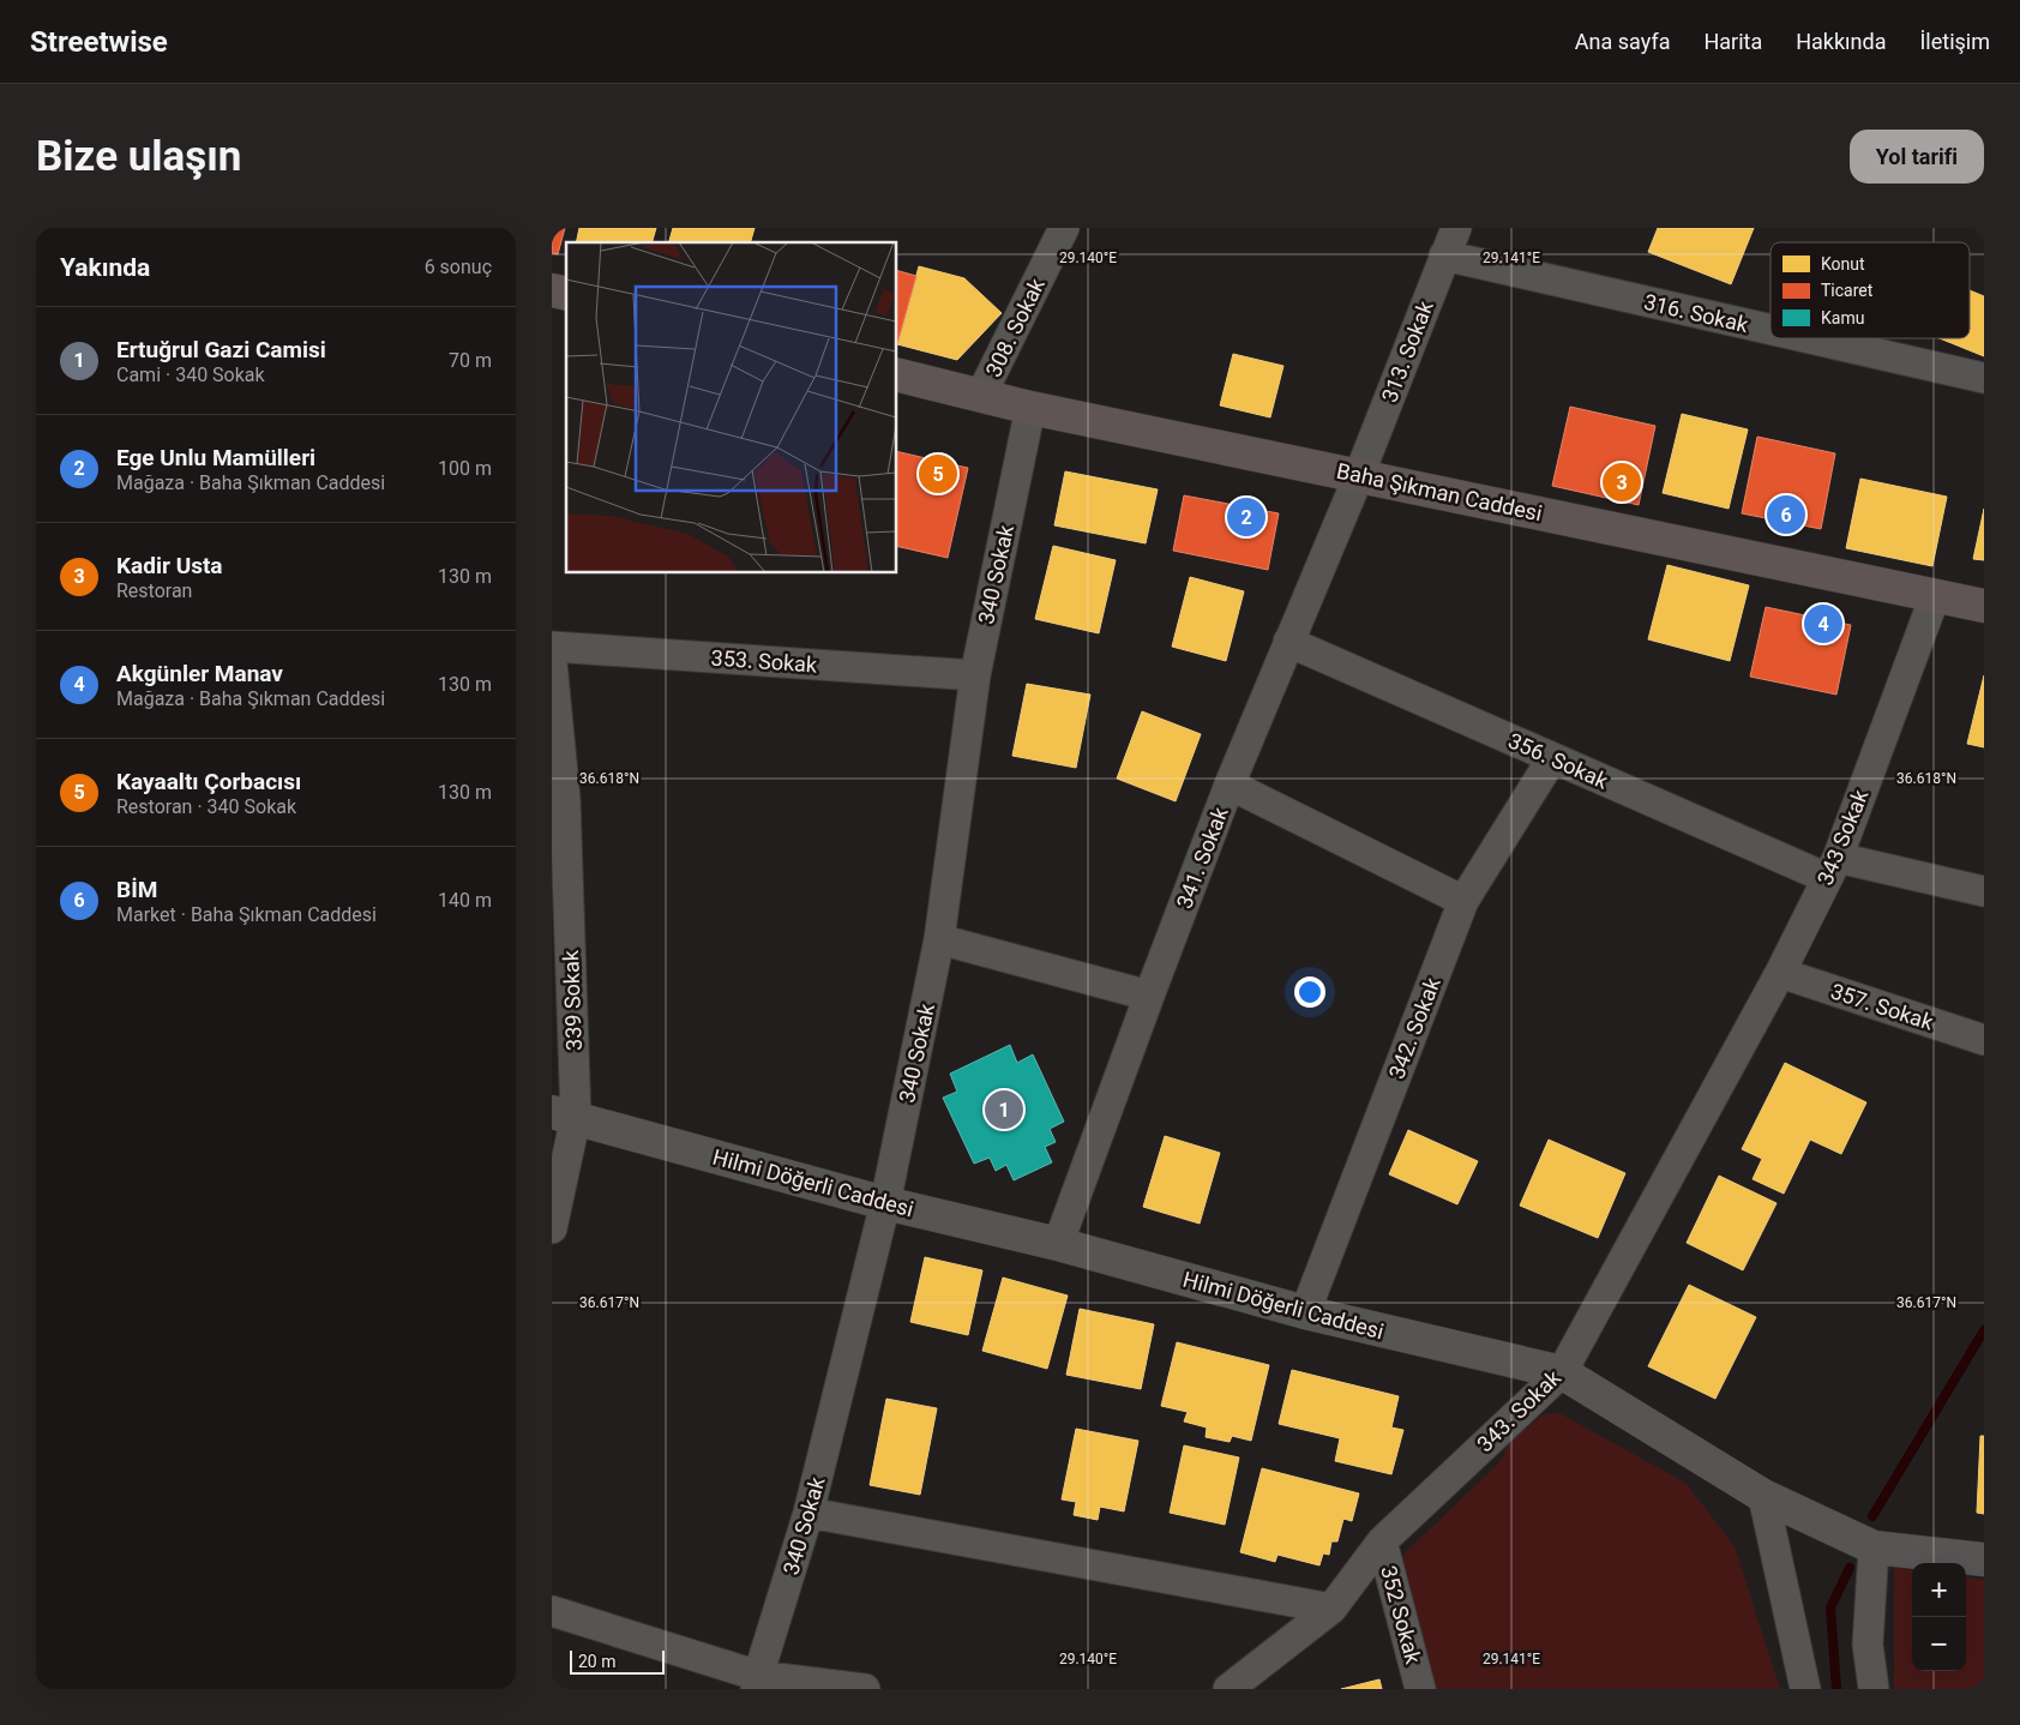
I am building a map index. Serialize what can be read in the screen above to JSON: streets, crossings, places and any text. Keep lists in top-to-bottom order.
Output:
{
  "streets": {
    "main road": ["Baha Şıkman Caddesi"],
    "street": [
      "316. Sokak",
      "308. Sokak",
      "313. Sokak",
      "340 Sokak",
      "353. Sokak",
      "356. Sokak",
      "343 Sokak",
      "341. Sokak",
      "339 Sokak",
      "357. Sokak",
      "342. Sokak",
      "Hilmi Döğerli Caddesi",
      "343. Sokak",
      "352 Sokak"
    ]
  },
  "crossings": [
    ["316. Sokak", "313. Sokak"],
    ["308. Sokak", "Baha Şıkman Caddesi"],
    ["313. Sokak", "Baha Şıkman Caddesi"],
    ["313. Sokak", "341. Sokak"],
    ["Baha Şıkman Caddesi", "340 Sokak"],
    ["Baha Şıkman Caddesi", "343 Sokak"],
    ["Baha Şıkman Caddesi", "341. Sokak"],
    ["340 Sokak", "353. Sokak"],
    ["340 Sokak", "Hilmi Döğerli Caddesi"],
    ["356. Sokak", "343 Sokak"],
    ["356. Sokak", "341. Sokak"],
    ["356. Sokak", "342. Sokak"],
    ["343 Sokak", "357. Sokak"],
    ["343 Sokak", "343. Sokak"],
    ["341. Sokak", "Hilmi Döğerli Caddesi"],
    ["339 Sokak", "Hilmi Döğerli Caddesi"],
    ["357. Sokak", "343. Sokak"],
    ["342. Sokak", "Hilmi Döğerli Caddesi"],
    ["Hilmi Döğerli Caddesi", "343. Sokak"],
    ["343. Sokak", "352 Sokak"]
  ],
  "legend": ["Konut", "Ticaret", "Kamu"],
  "scale_bar": "20 m",
  "page": {
    "header": "Streetwise",
    "nav": [
      "Ana sayfa",
      "Harita",
      "Hakkında",
      "İletişim"
    ],
    "buttons": "Yol tarifi",
    "title": "Bize ulaşın",
    "heading": ["Yakında", "6 sonuç"],
    "list": [
      {
        "mark": "1",
        "name": "Ertuğrul Gazi Camisi",
        "note": "Cami · 340 Sokak",
        "value": "70 m"
      },
      {
        "mark": "2",
        "name": "Ege Unlu Mamülleri",
        "note": "Mağaza · Baha Şıkman Caddesi",
        "value": "100 m"
      },
      {
        "mark": "3",
        "name": "Kadir Usta",
        "note": "Restoran",
        "value": "130 m"
      },
      {
        "mark": "4",
        "name": "Akgünler Manav",
        "note": "Mağaza · Baha Şıkman Caddesi",
        "value": "130 m"
      },
      {
        "mark": "5",
        "name": "Kayaaltı Çorbacısı",
        "note": "Restoran · 340 Sokak",
        "value": "130 m"
      },
      {
        "mark": "6",
        "name": "BİM",
        "note": "Market · Baha Şıkman Caddesi",
        "value": "140 m"
      }
    ],
    "pins": [
      "5",
      "3",
      "6",
      "2",
      "4",
      "1"
    ],
    "map_buttons": ["+", "−"],
    "scale": "20 m"
  },
  "coordinates": [
    "29.140°E",
    "29.141°E",
    "36.618°N",
    "36.617°N"
  ]
}
